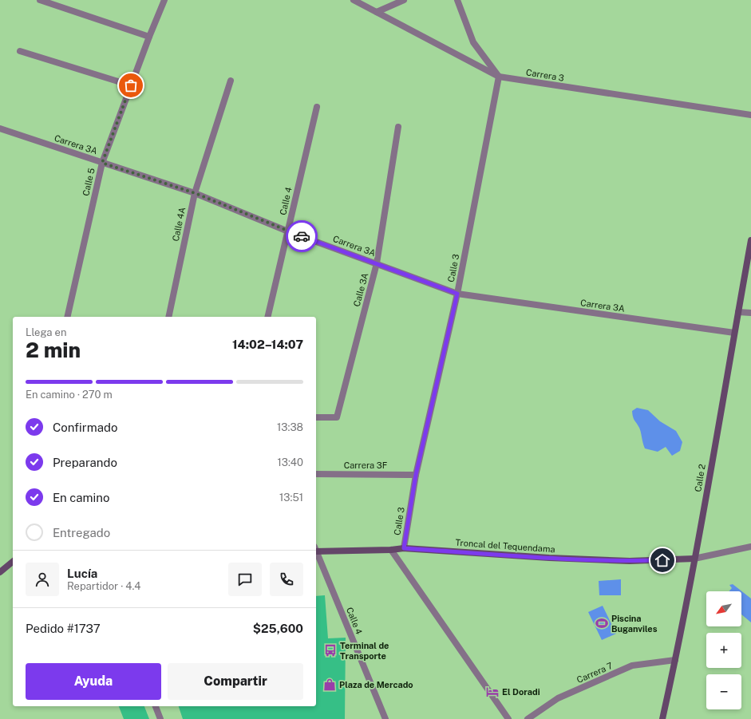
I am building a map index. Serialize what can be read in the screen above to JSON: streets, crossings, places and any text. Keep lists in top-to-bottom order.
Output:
{
  "streets": {
    "main road": ["Calle 2", "Troncal del Tequendama"],
    "street": [
      "Carrera 3",
      "Carrera 3A",
      "Calle 5",
      "Calle 4",
      "Calle 4A",
      "Calle 3",
      "Calle 3A",
      "Carrera 3F",
      "Carrera 7"
    ]
  },
  "crossings": [
    ["Carrera 3", "Calle 3"],
    ["Carrera 3A", "Calle 5"],
    ["Carrera 3A", "Calle 4"],
    ["Carrera 3A", "Calle 4A"],
    ["Carrera 3A", "Calle 3"],
    ["Carrera 3A", "Calle 3A"],
    ["Carrera 3A", "Calle 2"],
    ["Calle 3", "Carrera 3F"],
    ["Calle 3", "Troncal del Tequendama"],
    ["Calle 2", "Troncal del Tequendama"],
    ["Calle 2", "Carrera 7"]
  ],
  "places": {
    "sports": ["Piscina Buganviles"],
    "bus stop": ["Terminal de Transporte"],
    "shop": ["Plaza de Mercado"],
    "hotel": ["El Doradi"]
  },
  "north": "bottom left",
  "page": {
    "heading": ["2 min", "Llega en", "14:02–14:07"],
    "panel": [
      "Lucía",
      "Repartidor · 4.4",
      "Pedido #1737",
      "$25,600"
    ],
    "bar": "En camino · 270 m",
    "list": [
      ["Confirmado", "13:38"],
      ["Preparando", "13:40"],
      ["En camino", "13:51"],
      "Entregado"
    ],
    "map_buttons": ["+", "−"],
    "buttons": ["Ayuda", "Compartir"]
  }
}
